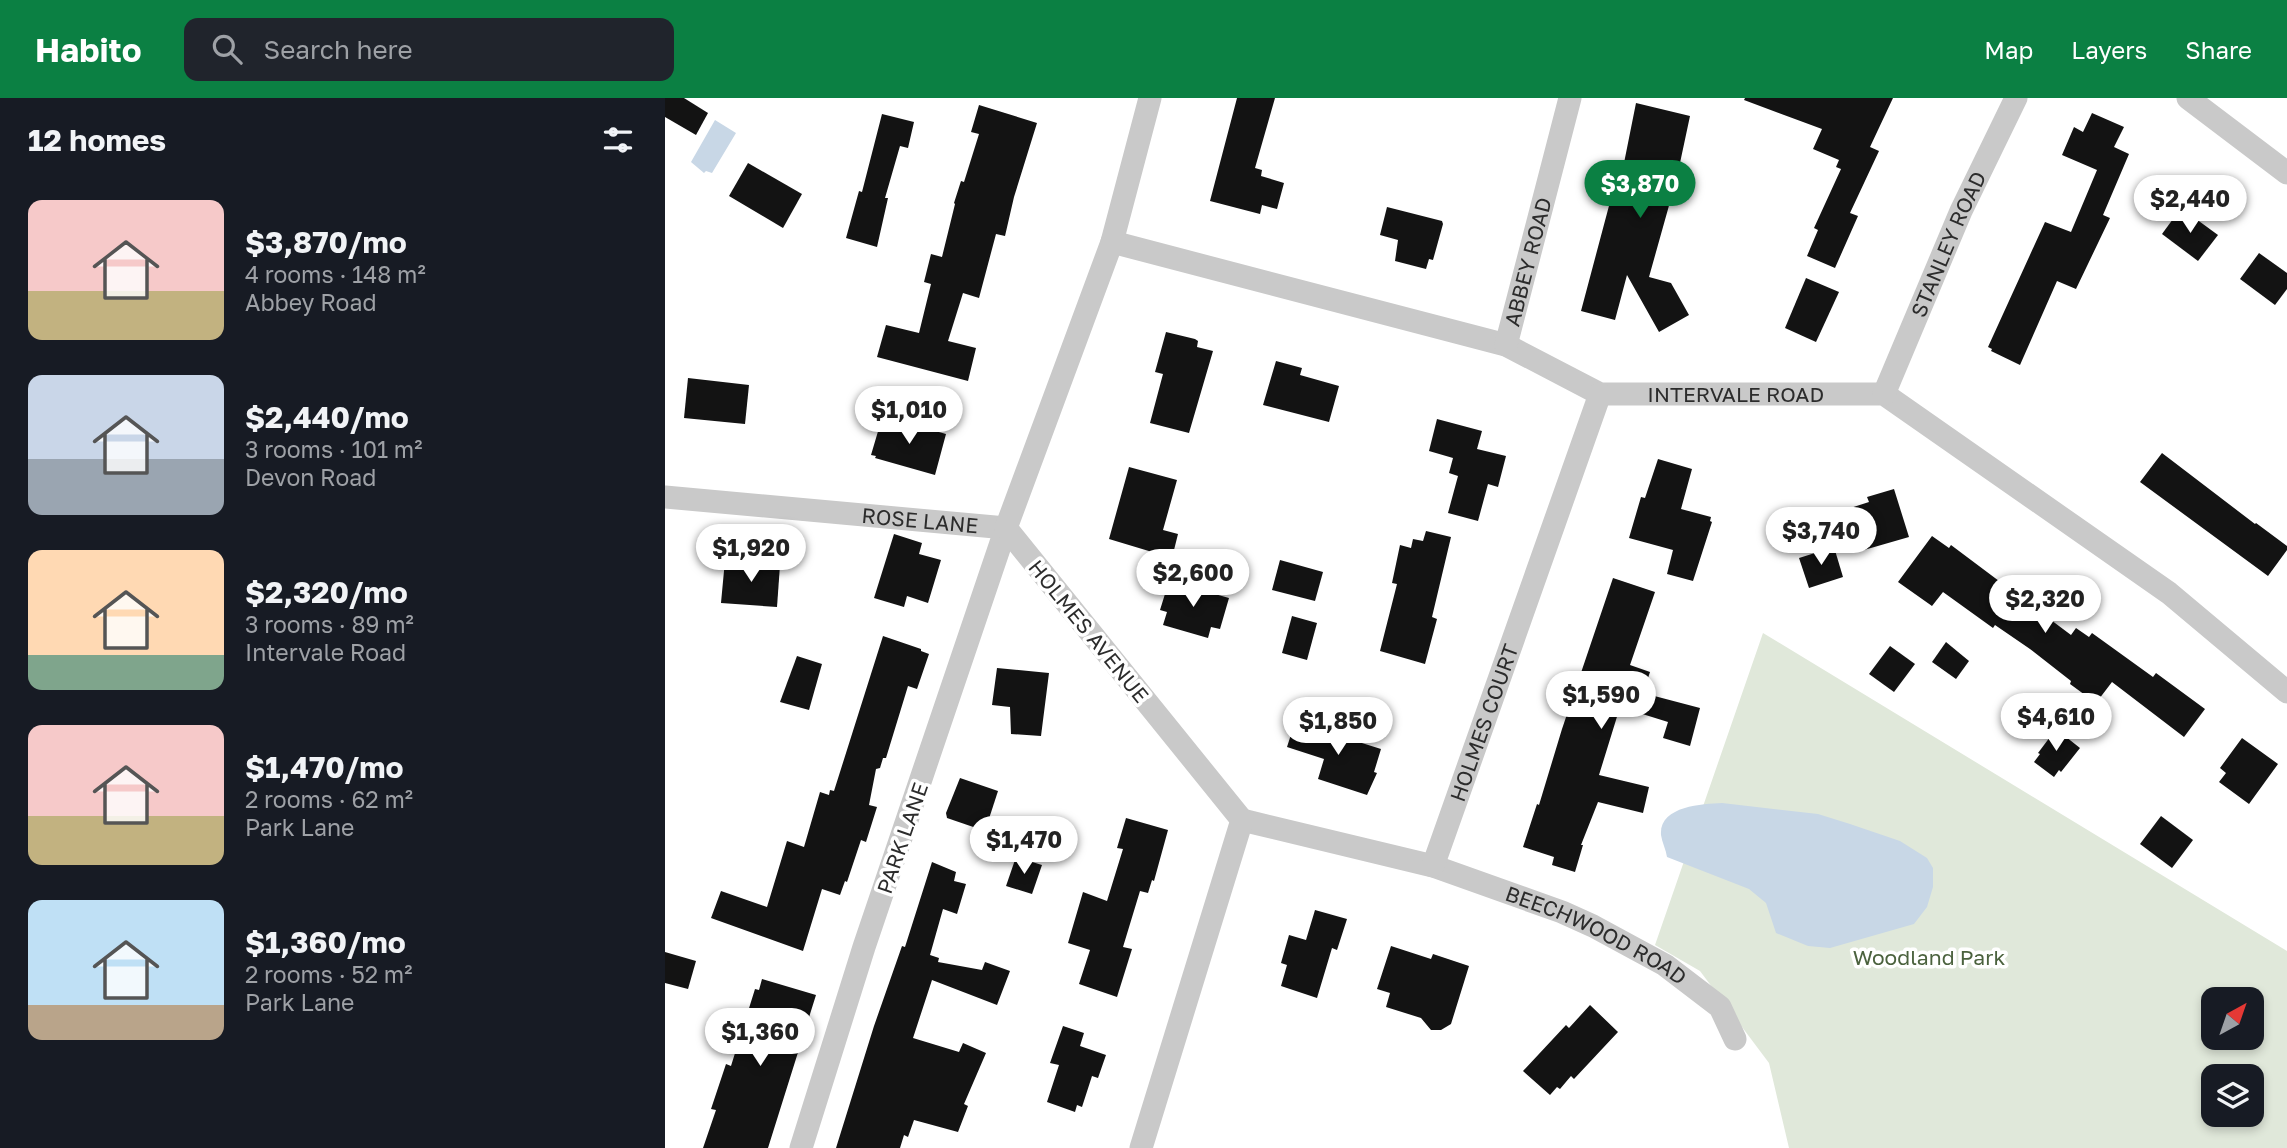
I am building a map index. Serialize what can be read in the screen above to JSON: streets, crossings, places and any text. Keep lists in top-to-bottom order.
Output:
{
  "streets": {
    "street": [
      "STANLEY ROAD",
      "ABBEY ROAD",
      "INTERVALE ROAD",
      "ROSE LANE",
      "HOLMES AVENUE",
      "HOLMES COURT",
      "PARK LANE",
      "BEECHWOOD ROAD"
    ]
  },
  "crossings": [
    ["STANLEY ROAD", "INTERVALE ROAD"],
    ["ABBEY ROAD", "INTERVALE ROAD"],
    ["INTERVALE ROAD", "HOLMES COURT"],
    ["ROSE LANE", "HOLMES AVENUE"],
    ["ROSE LANE", "PARK LANE"],
    ["HOLMES AVENUE", "PARK LANE"],
    ["HOLMES COURT", "BEECHWOOD ROAD"]
  ],
  "parks": ["Woodland Park"],
  "north": "top right",
  "page": {
    "header": "Habito",
    "search": "Search here",
    "nav": ["Map", "Layers", "Share"],
    "heading": "12 homes",
    "price": [
      "$3,870",
      "$2,440",
      "$1,010",
      "$3,740",
      "$1,920",
      "$2,600",
      "$2,320",
      "$1,590",
      "$4,610",
      "$1,850",
      "$1,470",
      "$1,360"
    ],
    "list": [
      {
        "name": "$3,870/mo",
        "note": "4 rooms · 148 m² · Abbey Road"
      },
      {
        "name": "$2,440/mo",
        "note": "3 rooms · 101 m² · Devon Road"
      },
      {
        "name": "$2,320/mo",
        "note": "3 rooms · 89 m² · Intervale Road"
      },
      {
        "name": "$1,470/mo",
        "note": "2 rooms · 62 m² · Park Lane"
      },
      {
        "name": "$1,360/mo",
        "note": "2 rooms · 52 m² · Park Lane"
      }
    ]
  }
}
